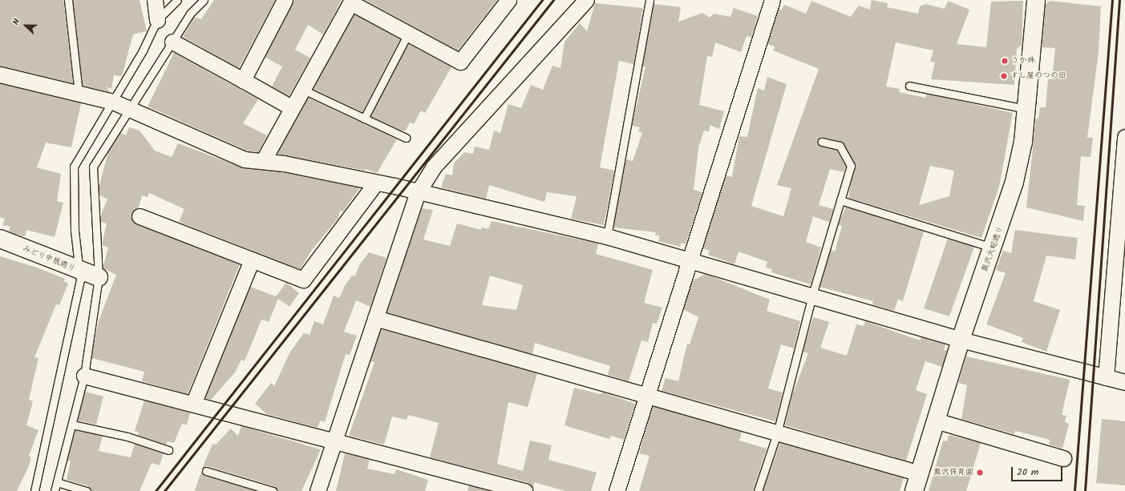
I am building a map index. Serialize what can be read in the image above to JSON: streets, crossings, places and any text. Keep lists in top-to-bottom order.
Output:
{
  "streets": {
    "street": ["奥沢大蛇通り", "みどり中根通り"]
  },
  "places": ["うか珠", "すし屋のつの田", "奥沢保育園"],
  "scale_bar": "20 m",
  "north": "left"
}
